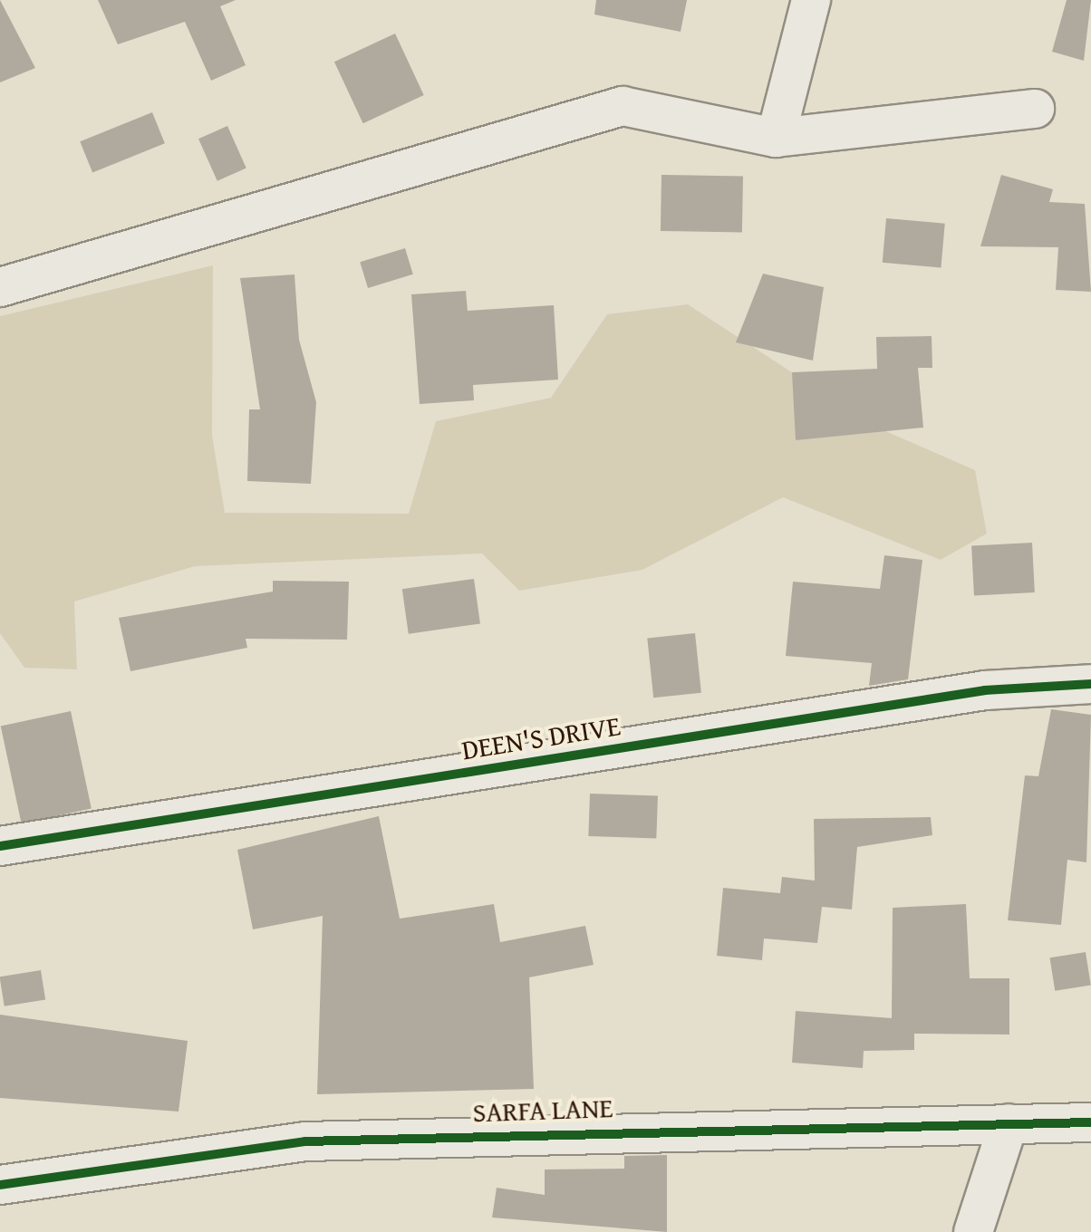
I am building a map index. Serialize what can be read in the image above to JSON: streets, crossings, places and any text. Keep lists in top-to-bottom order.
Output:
{
  "streets": {
    "street": ["DEEN'S DRIVE", "SARFA LANE"]
  }
}
